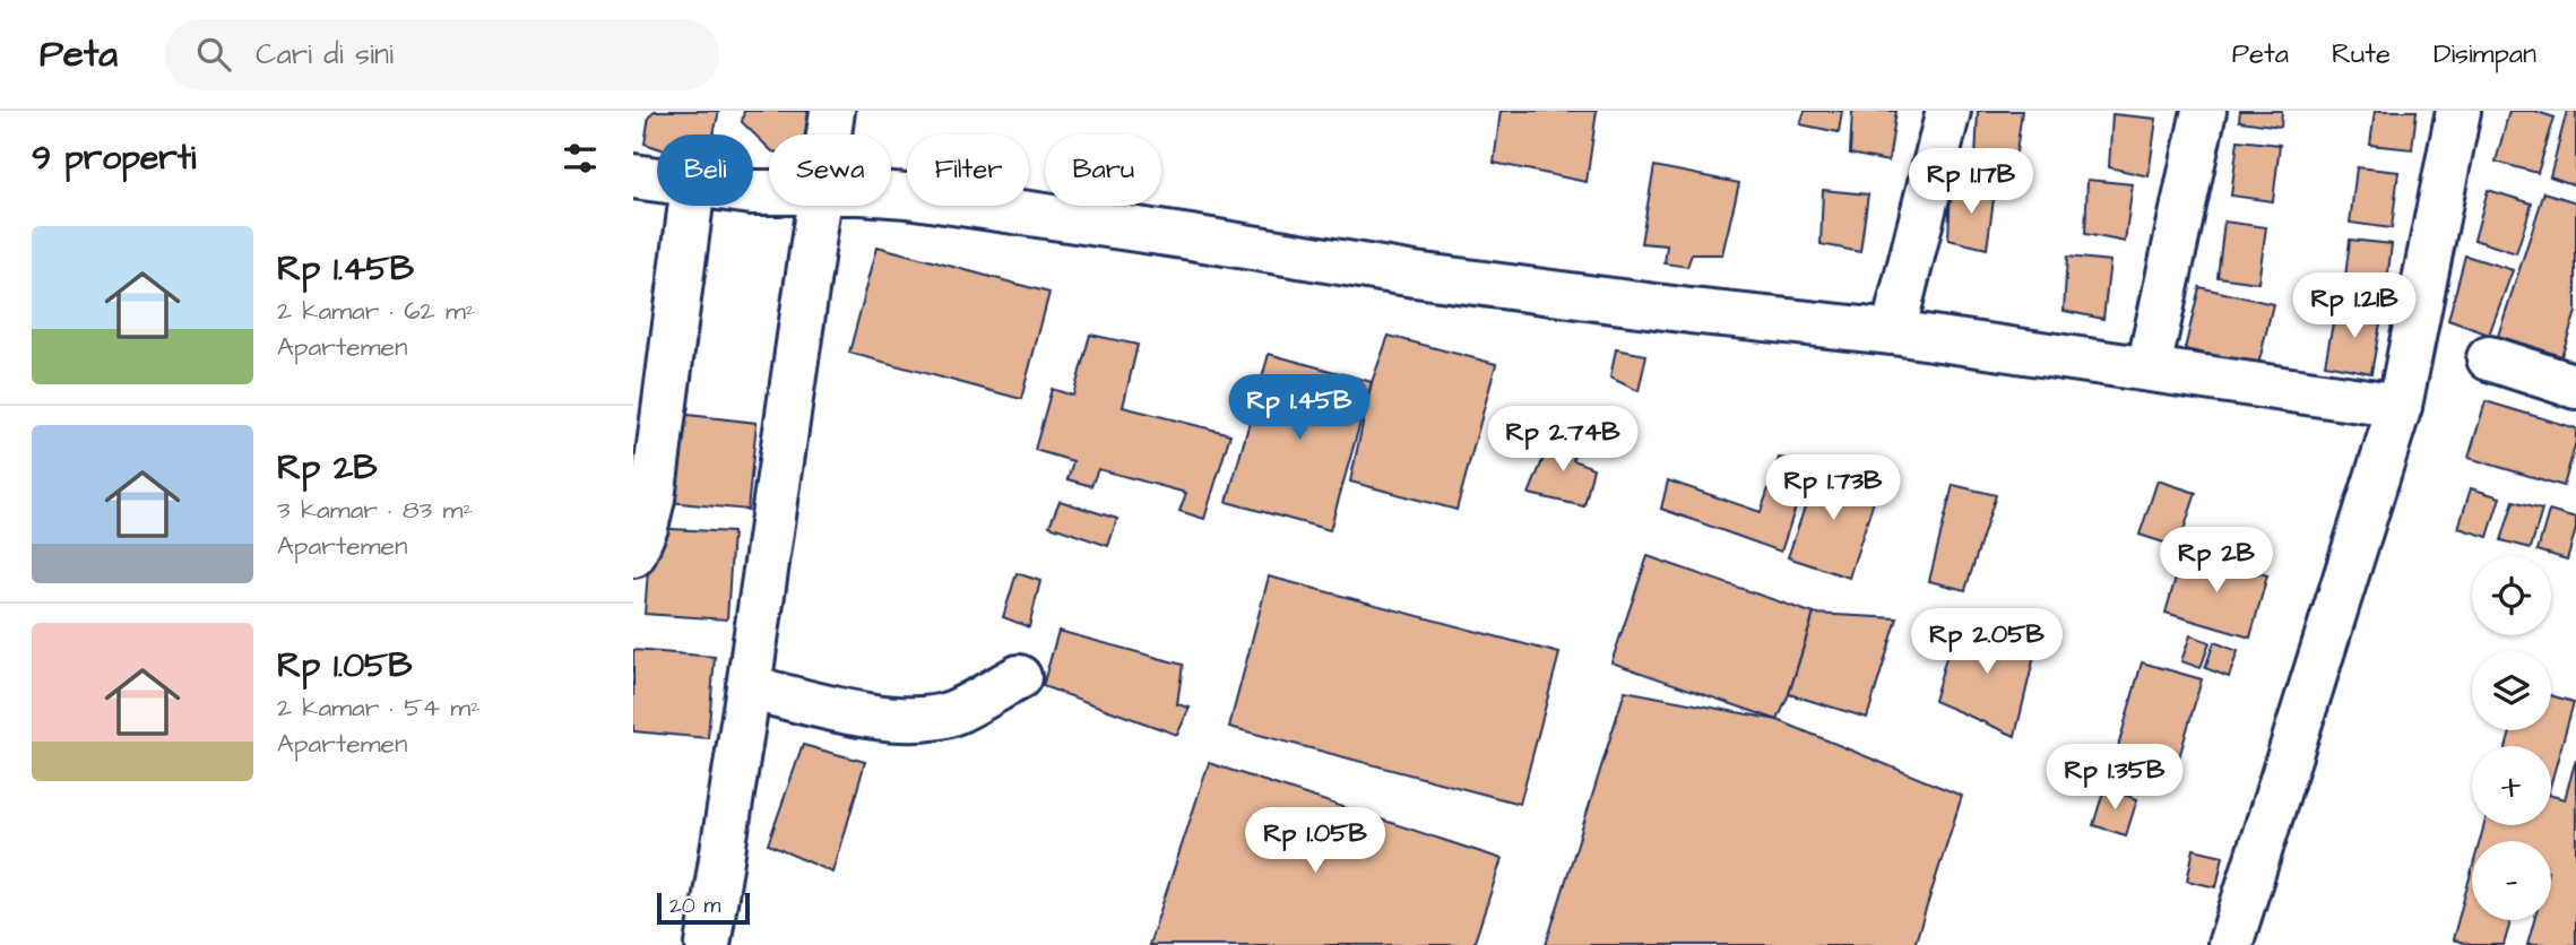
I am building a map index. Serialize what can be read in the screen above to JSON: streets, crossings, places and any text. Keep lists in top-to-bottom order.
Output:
{
  "scale_bar": "20 m",
  "page": {
    "header": "Peta",
    "search": "Cari di sini",
    "nav": ["Peta", "Rute", "Disimpan"],
    "heading": "9 properti",
    "chip": [
      "Beli",
      "Sewa",
      "Filter",
      "Baru"
    ],
    "price": [
      "Rp 1.17B",
      "Rp 1.21B",
      "Rp 1.45B",
      "Rp 2.74B",
      "Rp 1.73B",
      "Rp 2B",
      "Rp 2.05B",
      "Rp 1.35B",
      "Rp 1.05B"
    ],
    "list": [
      {
        "name": "Rp 1.45B",
        "note": "2 kamar · 62 m² · Apartemen"
      },
      {
        "name": "Rp 2B",
        "note": "3 kamar · 83 m² · Apartemen"
      },
      {
        "name": "Rp 1.05B",
        "note": "2 kamar · 54 m² · Apartemen"
      }
    ],
    "map_buttons": ["+", "−"],
    "scale": "20 m"
  }
}
